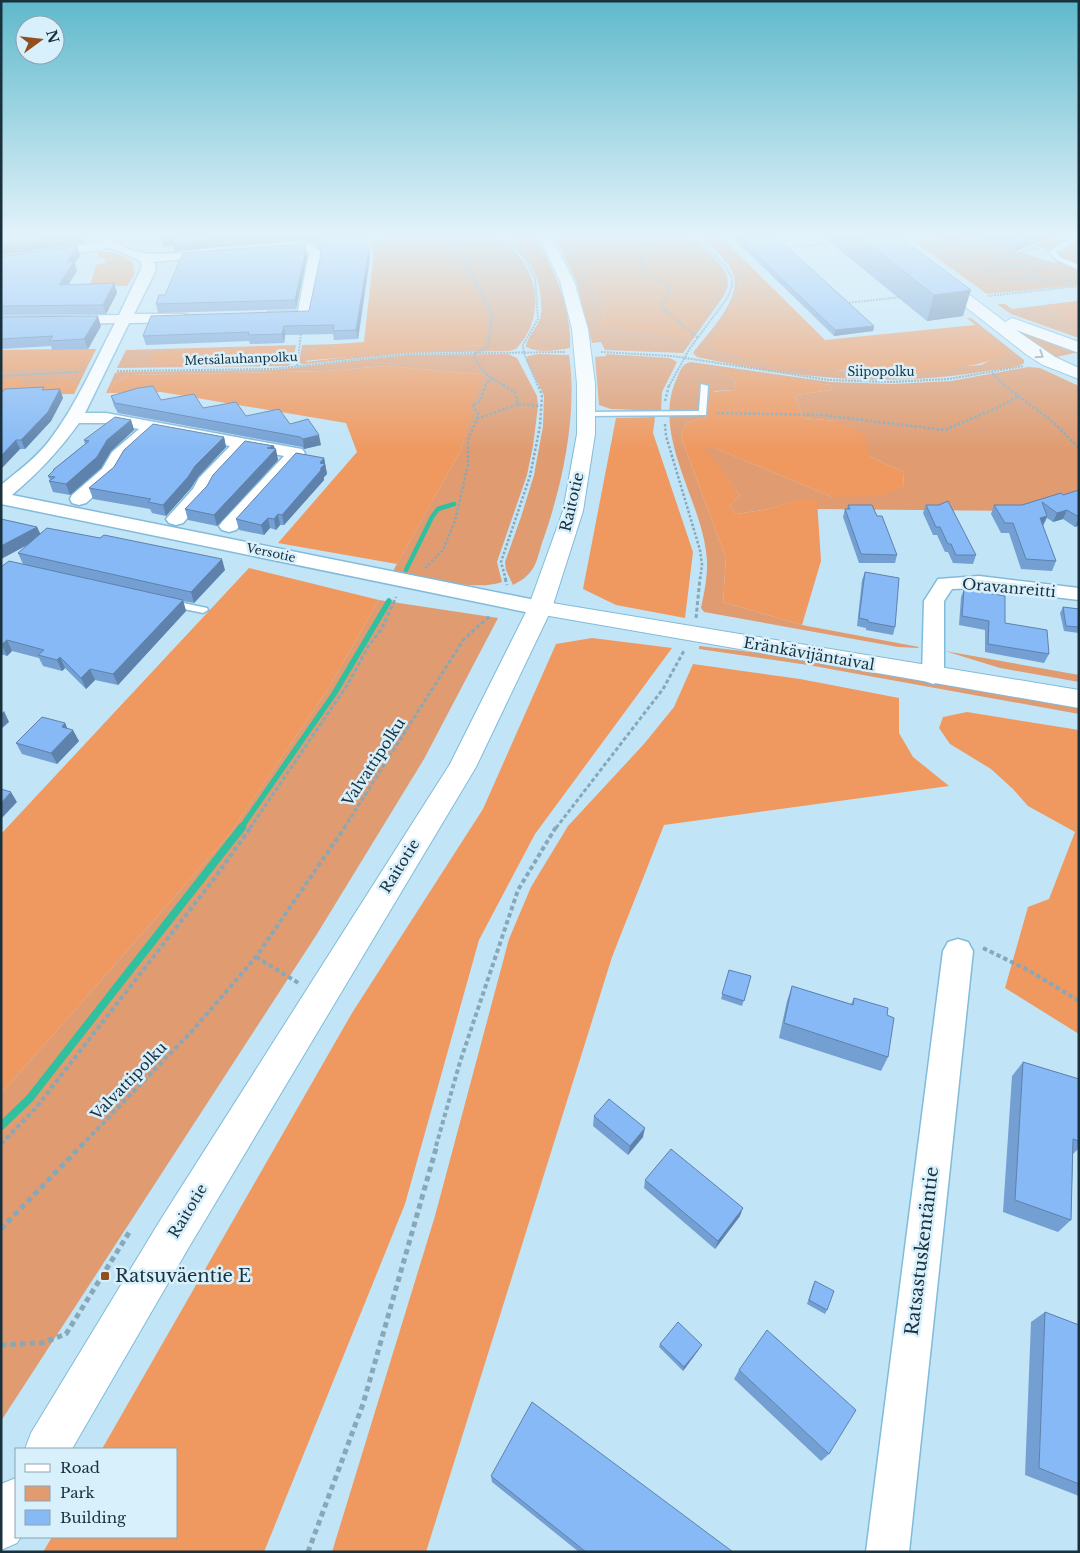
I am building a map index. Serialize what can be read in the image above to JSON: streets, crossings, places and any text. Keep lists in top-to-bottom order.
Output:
{
  "streets": {
    "main road": ["Raitotie", "Eränkävijäntaival"],
    "street": ["Versotie", "Oravanreitti", "Ratsastuskentäntie"],
    "path": ["Metsälauhanpolku", "Siipopolku", "Valvattipolku"]
  },
  "crossings": [
    ["Metsälauhanpolku", "Valvattipolku"],
    ["Raitotie", "Versotie"],
    ["Raitotie", "Eränkävijäntaival"],
    ["Versotie", "Eränkävijäntaival"],
    ["Versotie", "Valvattipolku"],
    ["Oravanreitti", "Eränkävijäntaival"]
  ],
  "places": {
    "transit": ["Ratsuväentie E"]
  },
  "legend": ["Road", "Park", "Building"],
  "north": "right"
}
